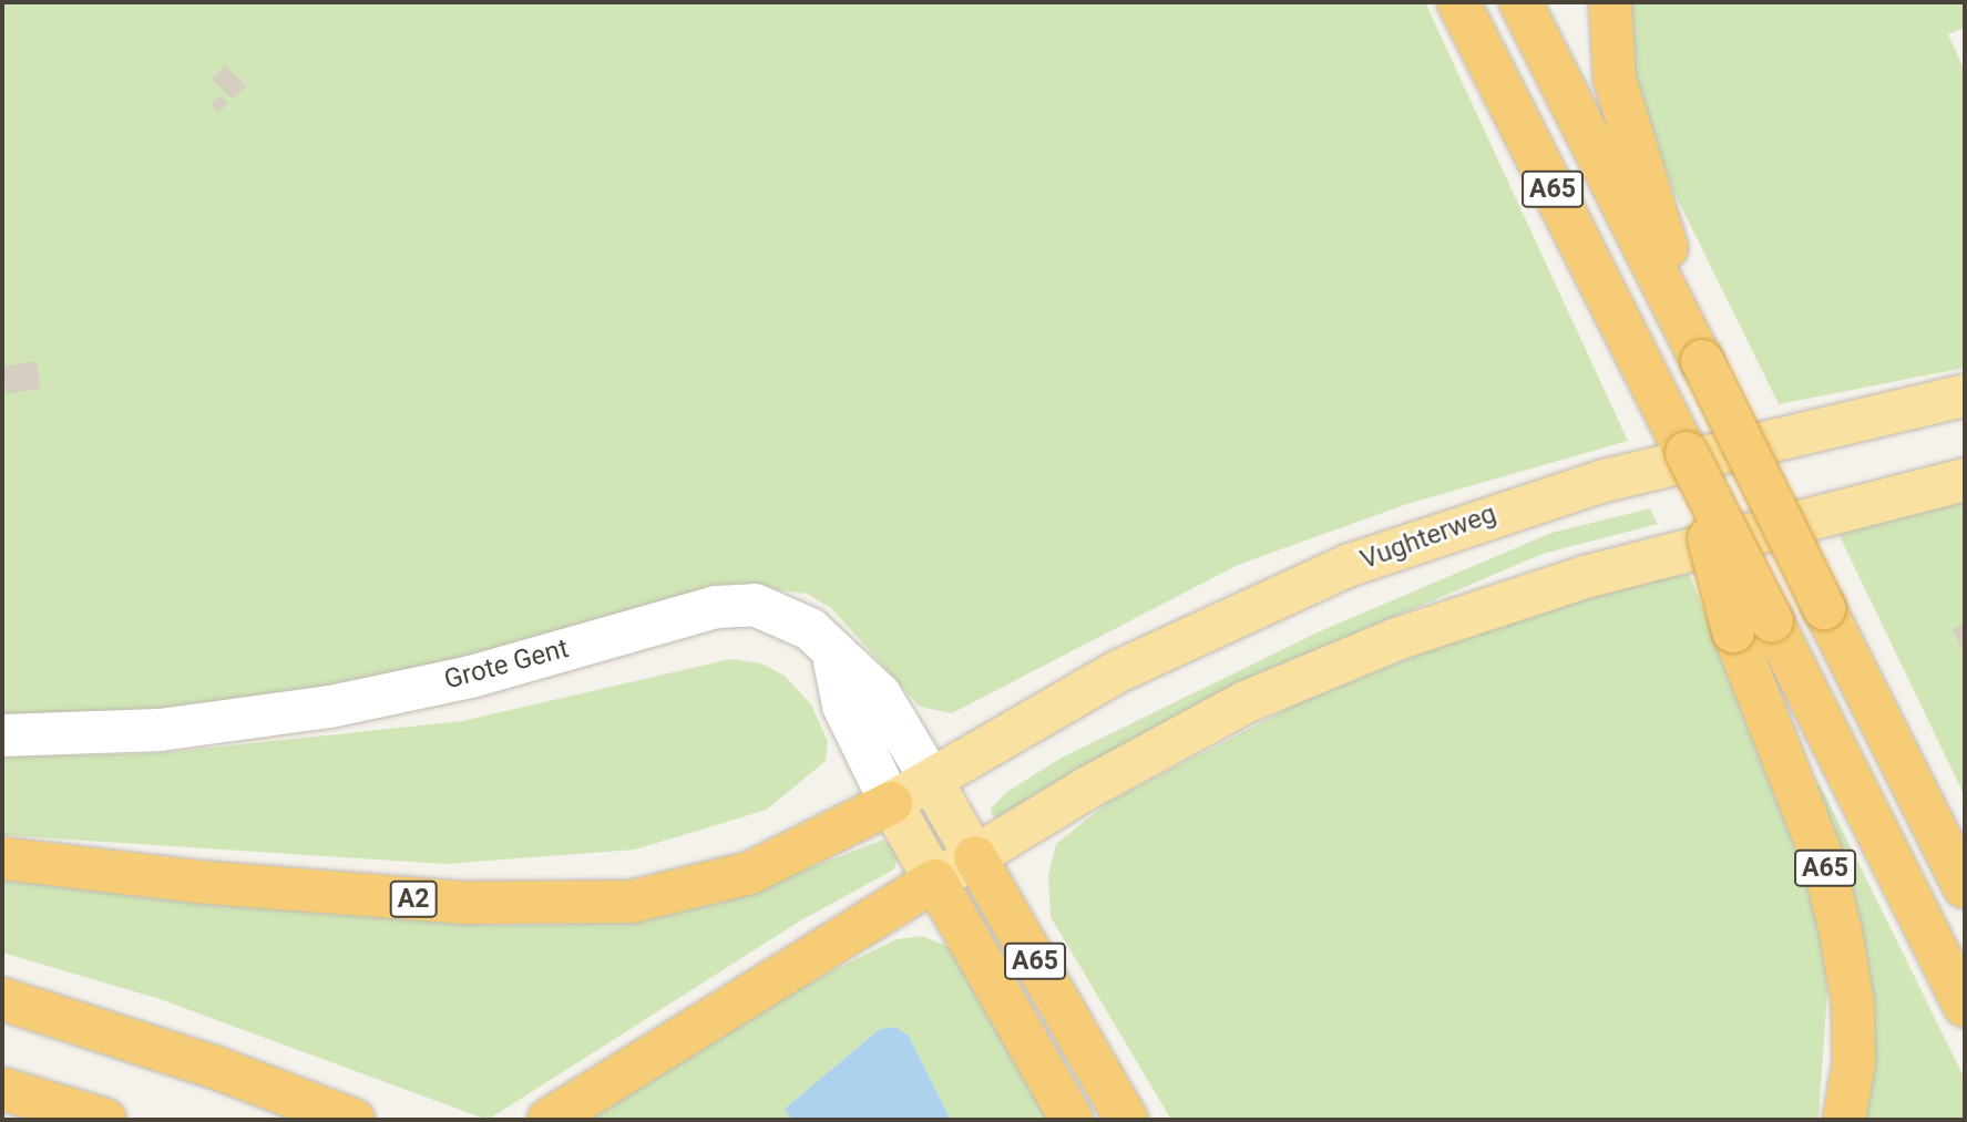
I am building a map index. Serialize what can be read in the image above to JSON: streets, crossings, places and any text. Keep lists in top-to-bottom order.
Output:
{
  "streets": {
    "highway": ["A65", "A2"],
    "main road": ["Vughterweg"],
    "street": ["Grote Gent"]
  },
  "crossings": [
    ["Vughterweg", "Grote Gent"],
    ["Vughterweg", "A2"]
  ]
}
